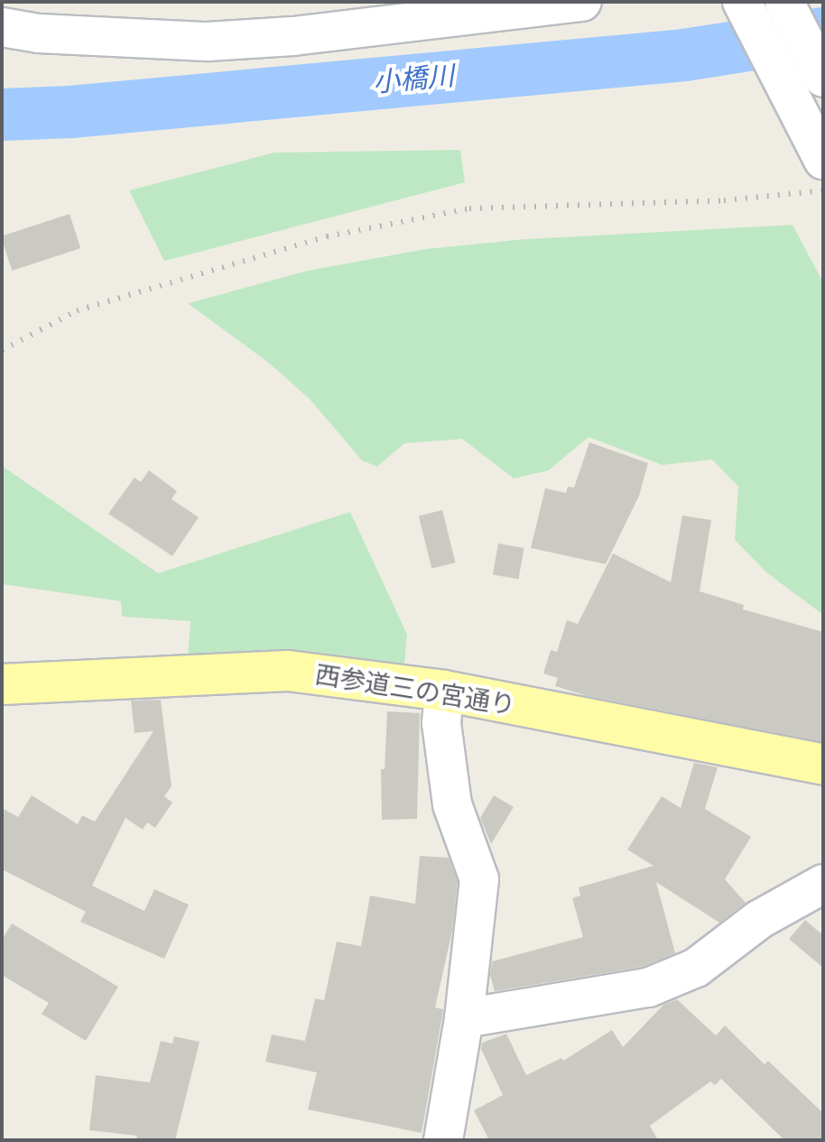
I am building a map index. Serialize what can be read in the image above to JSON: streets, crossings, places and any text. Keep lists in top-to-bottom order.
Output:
{
  "streets": {
    "main road": ["西参道三の宮通り"]
  },
  "water": ["小橋川"]
}
